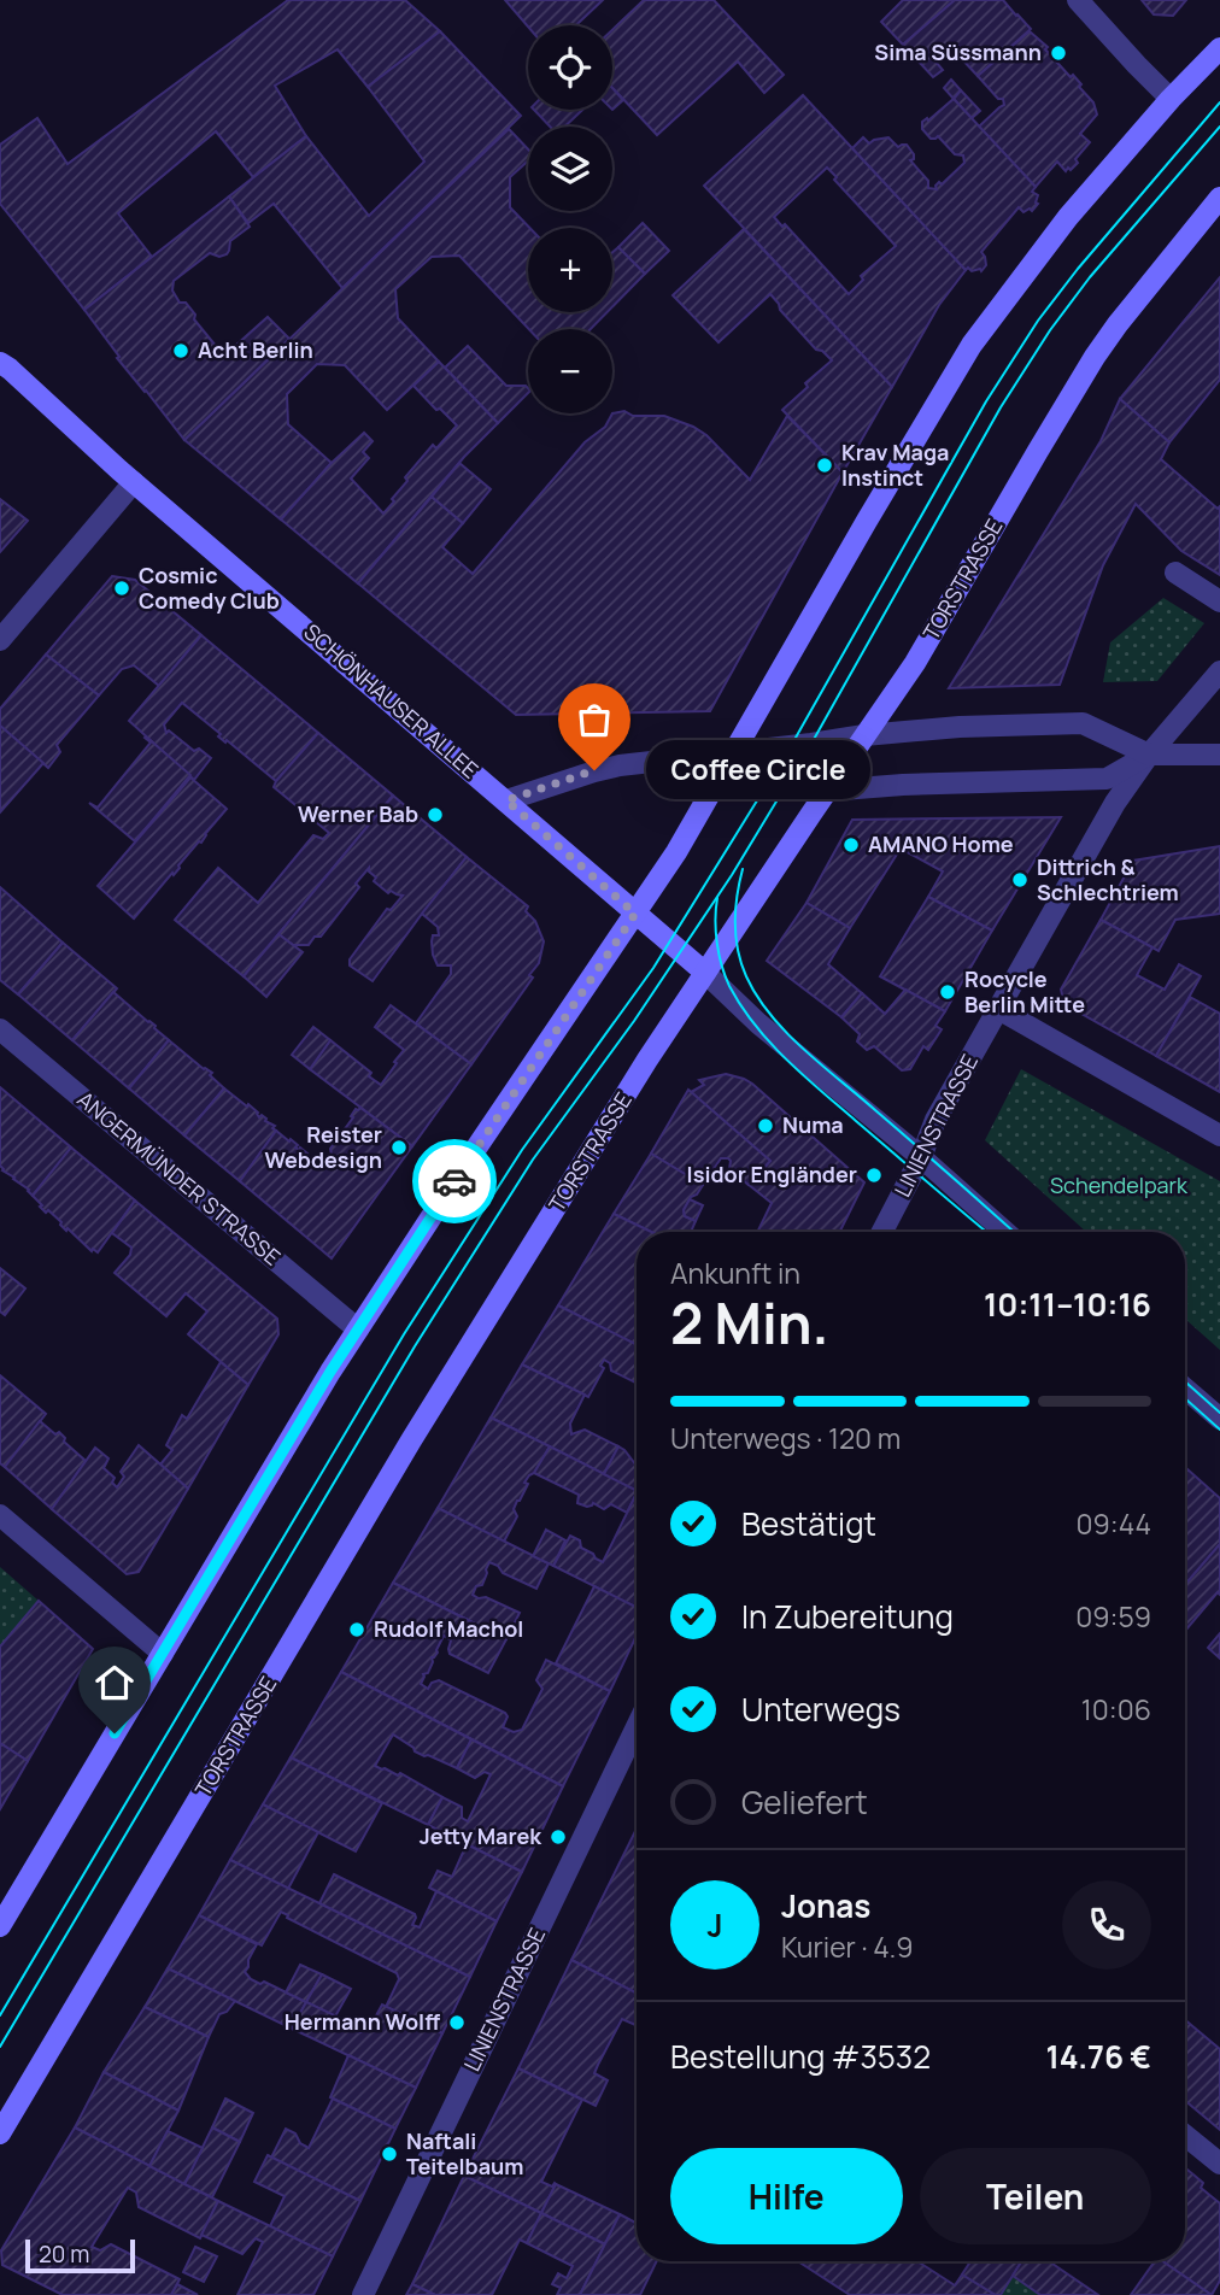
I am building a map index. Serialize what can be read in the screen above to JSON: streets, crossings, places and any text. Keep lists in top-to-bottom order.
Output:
{
  "streets": {
    "main road": ["TORSTRASSE", "SCHÖNHAUSER ALLEE"],
    "street": ["LINIENSTRASSE", "ANGERMÜNDER STRASSE"]
  },
  "crossings": [
    ["TORSTRASSE", "SCHÖNHAUSER ALLEE"]
  ],
  "parks": ["Schendelpark"],
  "places": [
    "Sima Süssmann",
    "Acht Berlin",
    "Krav Maga Instinct",
    "Cosmic Comedy Club",
    "Coffee Circle",
    "Werner Bab",
    "AMANO Home",
    "Dittrich & Schlechtriem",
    "Rocycle Berlin Mitte",
    "Numa",
    "Reister Webdesign",
    "Isidor Engländer",
    "Rudolf Machol",
    "Jetty Marek",
    "Hermann Wolff",
    "Naftali Teitelbaum"
  ],
  "scale_bar": "20 m",
  "page": {
    "map_buttons": ["+", "−"],
    "bubble": "Coffee Circle",
    "heading": ["2 Min.", "Ankunft in", "10:11–10:16"],
    "panel": [
      "Jonas",
      "Kurier · 4.9",
      "Bestellung #3532",
      "14.76 €"
    ],
    "bar": "Unterwegs · 120 m",
    "list": [
      ["Bestätigt", "09:44"],
      ["In Zubereitung", "09:59"],
      ["Unterwegs", "10:06"],
      "Geliefert"
    ],
    "round": "J",
    "buttons": ["Hilfe", "Teilen"],
    "scale": "20 m"
  }
}
